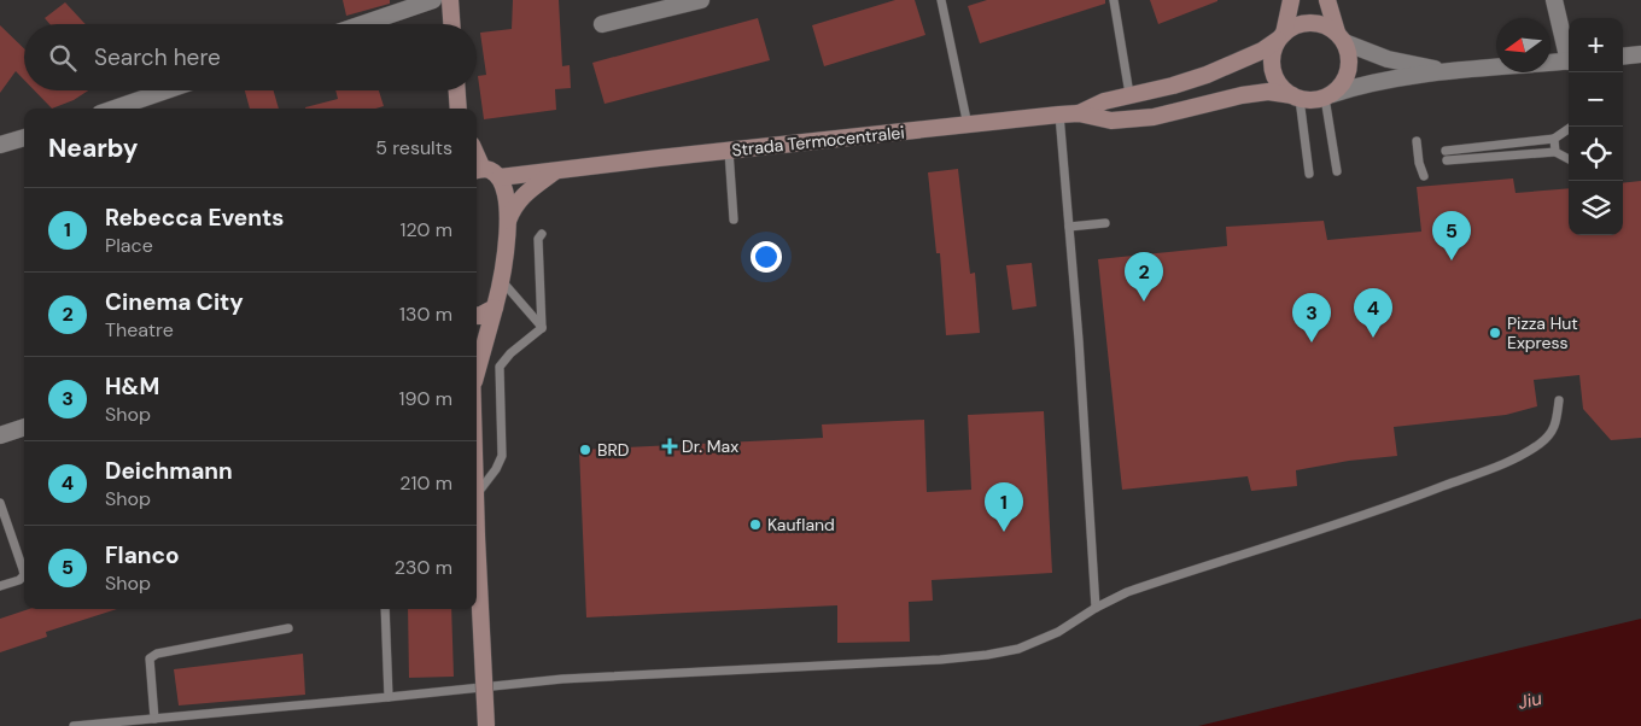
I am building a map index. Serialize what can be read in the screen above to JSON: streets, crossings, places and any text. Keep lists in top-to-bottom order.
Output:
{
  "streets": {
    "main road": ["Strada Termocentralei"]
  },
  "water": ["Jiu"],
  "places": {
    "other": ["Pizza Hut Express", "BRD", "Kaufland"],
    "health": ["Dr. Max"]
  },
  "north": "left",
  "page": {
    "map_buttons": ["+", "−"],
    "search": "Search here",
    "heading": ["Nearby", "5 results"],
    "list": [
      {
        "mark": "1",
        "name": "Rebecca Events",
        "note": "Place",
        "value": "120 m"
      },
      {
        "mark": "2",
        "name": "Cinema City",
        "note": "Theatre",
        "value": "130 m"
      },
      {
        "mark": "3",
        "name": "H&M",
        "note": "Shop",
        "value": "190 m"
      },
      {
        "mark": "4",
        "name": "Deichmann",
        "note": "Shop",
        "value": "210 m"
      },
      {
        "mark": "5",
        "name": "Flanco",
        "note": "Shop",
        "value": "230 m"
      }
    ],
    "pins": [
      "5",
      "2",
      "4",
      "3",
      "1"
    ]
  }
}
